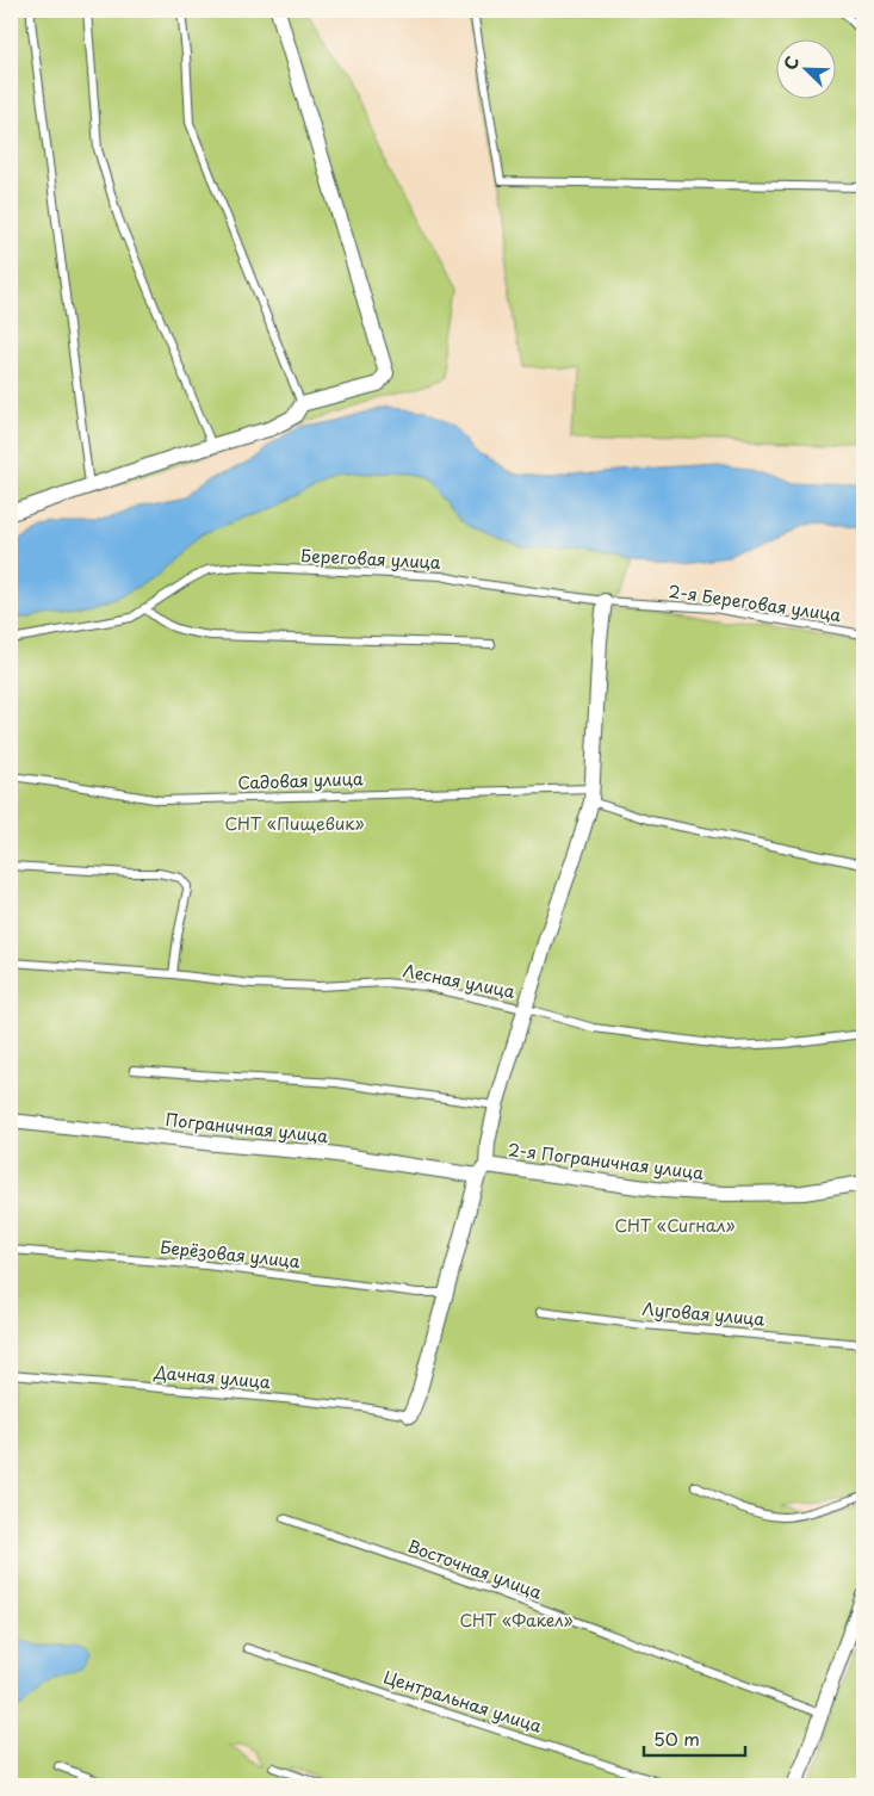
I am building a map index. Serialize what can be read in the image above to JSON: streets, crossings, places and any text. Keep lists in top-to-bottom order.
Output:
{
  "streets": {
    "street": ["Пограничная улица", "2-я Пограничная улица"],
    "lane": [
      "Береговая улица",
      "2-я Береговая улица",
      "Садовая улица",
      "Лесная улица",
      "Берёзовая улица",
      "Луговая улица",
      "Дачная улица",
      "Восточная улица",
      "Центральная улица"
    ]
  },
  "crossings": [
    ["Береговая улица", "2-я Береговая улица"],
    ["Пограничная улица", "2-я Пограничная улица"]
  ],
  "parks": ["СНТ «Пищевик»", "СНТ «Сигнал»", "СНТ «Факел»"],
  "scale_bar": "50 m",
  "north": "top left"
}
